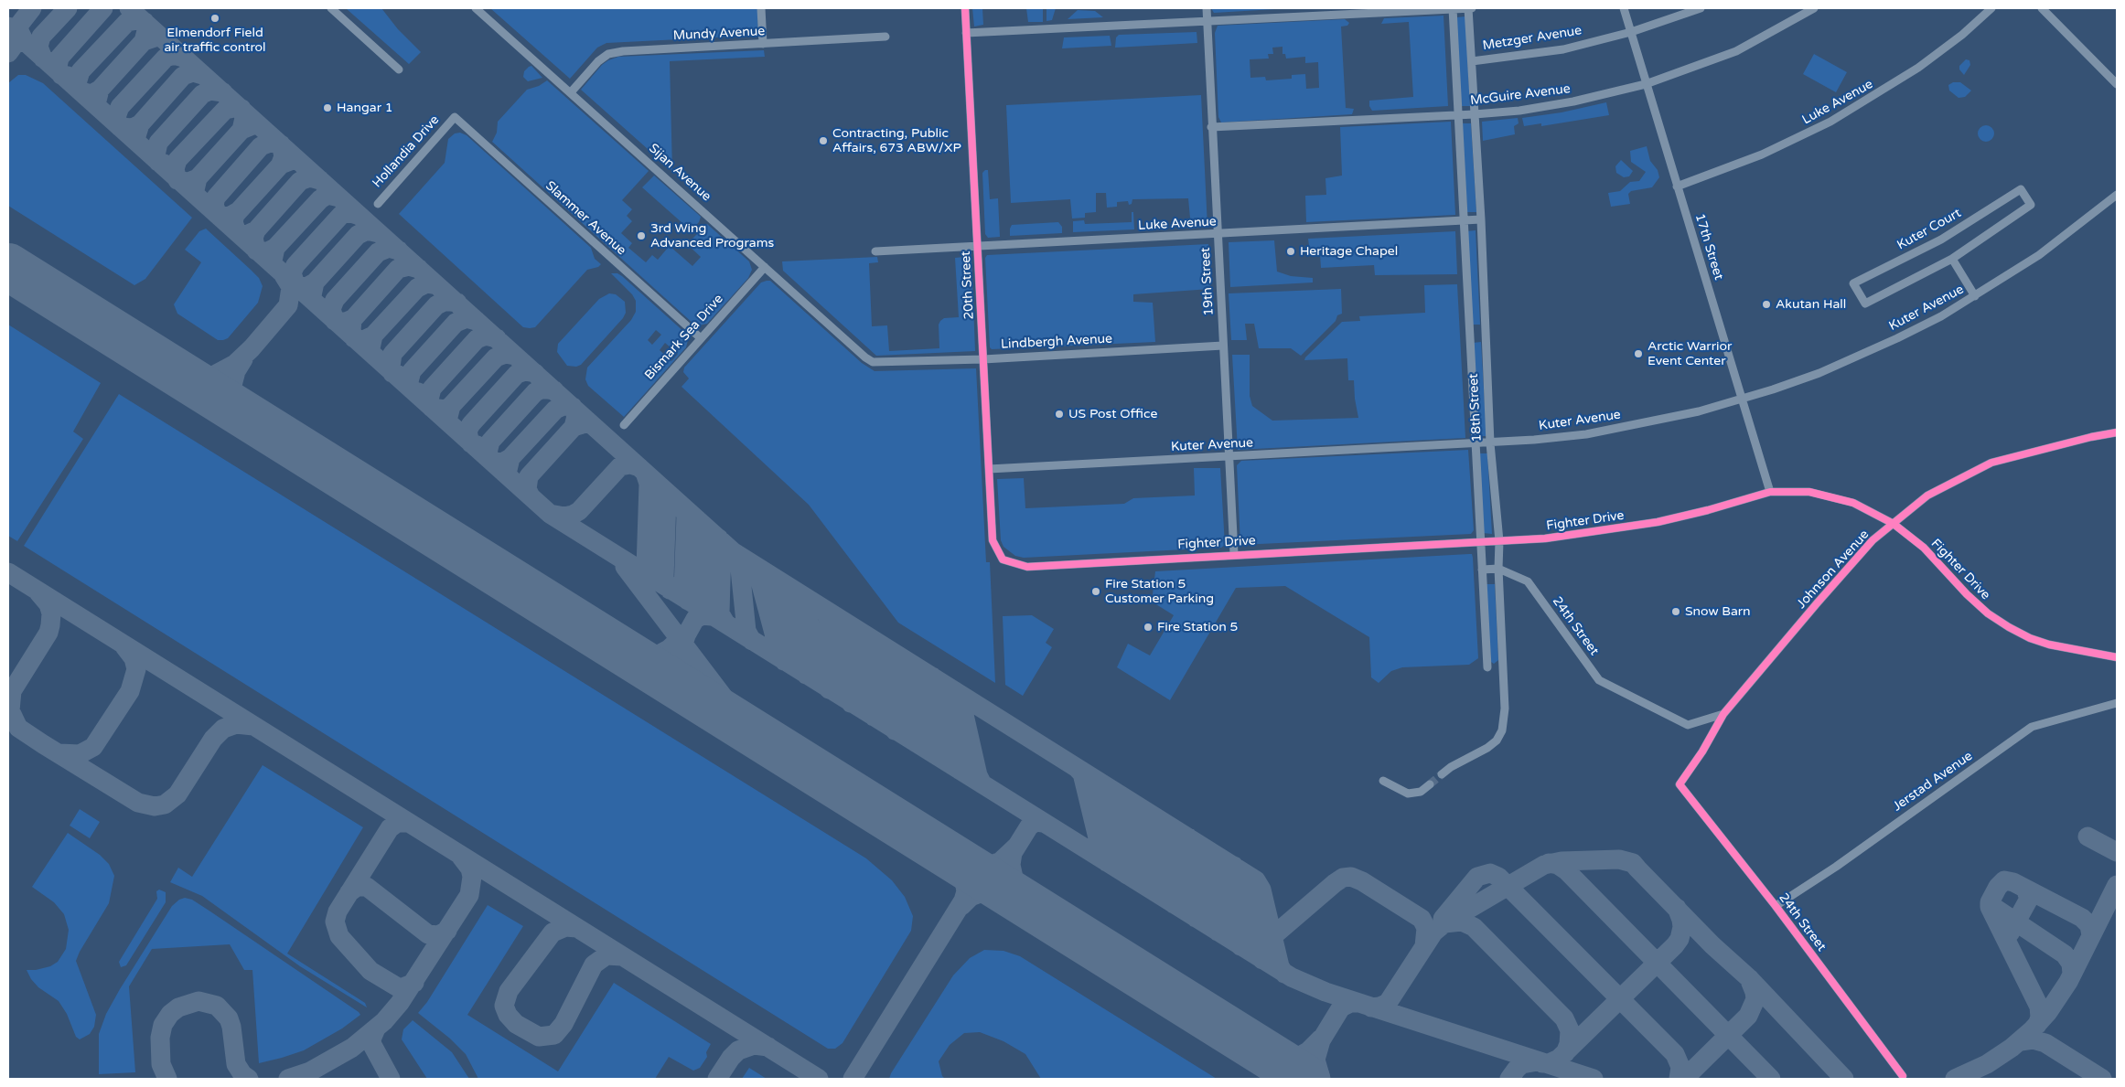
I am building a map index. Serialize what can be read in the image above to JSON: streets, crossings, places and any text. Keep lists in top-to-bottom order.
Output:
{
  "streets": {
    "street": [
      "Mundy Avenue",
      "Metzger Avenue",
      "McGuire Avenue",
      "Luke Avenue",
      "Hollandia Drive",
      "Sijan Avenue",
      "Slammer Avenue",
      "Kuter Court",
      "17th Street",
      "19th Street",
      "20th Street",
      "Kuter Avenue",
      "Bismark Sea Drive",
      "Lindbergh Avenue",
      "18th Street",
      "Fighter Drive",
      "Johnson Avenue",
      "24th Street",
      "Jerstad Avenue"
    ]
  },
  "crossings": [
    ["Mundy Avenue", "Sijan Avenue"],
    ["Metzger Avenue", "17th Street"],
    ["Metzger Avenue", "18th Street"],
    ["McGuire Avenue", "17th Street"],
    ["McGuire Avenue", "19th Street"],
    ["McGuire Avenue", "18th Street"],
    ["Luke Avenue", "17th Street"],
    ["Luke Avenue", "19th Street"],
    ["Luke Avenue", "20th Street"],
    ["Luke Avenue", "18th Street"],
    ["Hollandia Drive", "Slammer Avenue"],
    ["Sijan Avenue", "Bismark Sea Drive"],
    ["Sijan Avenue", "Lindbergh Avenue"],
    ["Slammer Avenue", "Bismark Sea Drive"],
    ["17th Street", "Kuter Avenue"],
    ["17th Street", "Fighter Drive"],
    ["19th Street", "Kuter Avenue"],
    ["19th Street", "Lindbergh Avenue"],
    ["19th Street", "Fighter Drive"],
    ["20th Street", "Kuter Avenue"],
    ["20th Street", "Lindbergh Avenue"],
    ["20th Street", "Fighter Drive"],
    ["Kuter Avenue", "18th Street"],
    ["18th Street", "Fighter Drive"],
    ["18th Street", "24th Street"],
    ["Fighter Drive", "Johnson Avenue"],
    ["Johnson Avenue", "24th Street"],
    ["24th Street", "Jerstad Avenue"]
  ],
  "places": [
    "Elmendorf Field air traffic control",
    "Hangar 1",
    "Contracting, Public Affairs, 673 ABW/XP",
    "3rd Wing Advanced Programs",
    "Heritage Chapel",
    "Akutan Hall",
    "Arctic Warrior Event Center",
    "US Post Office",
    "Fire Station 5 Customer Parking",
    "Snow Barn",
    "Fire Station 5"
  ]
}
